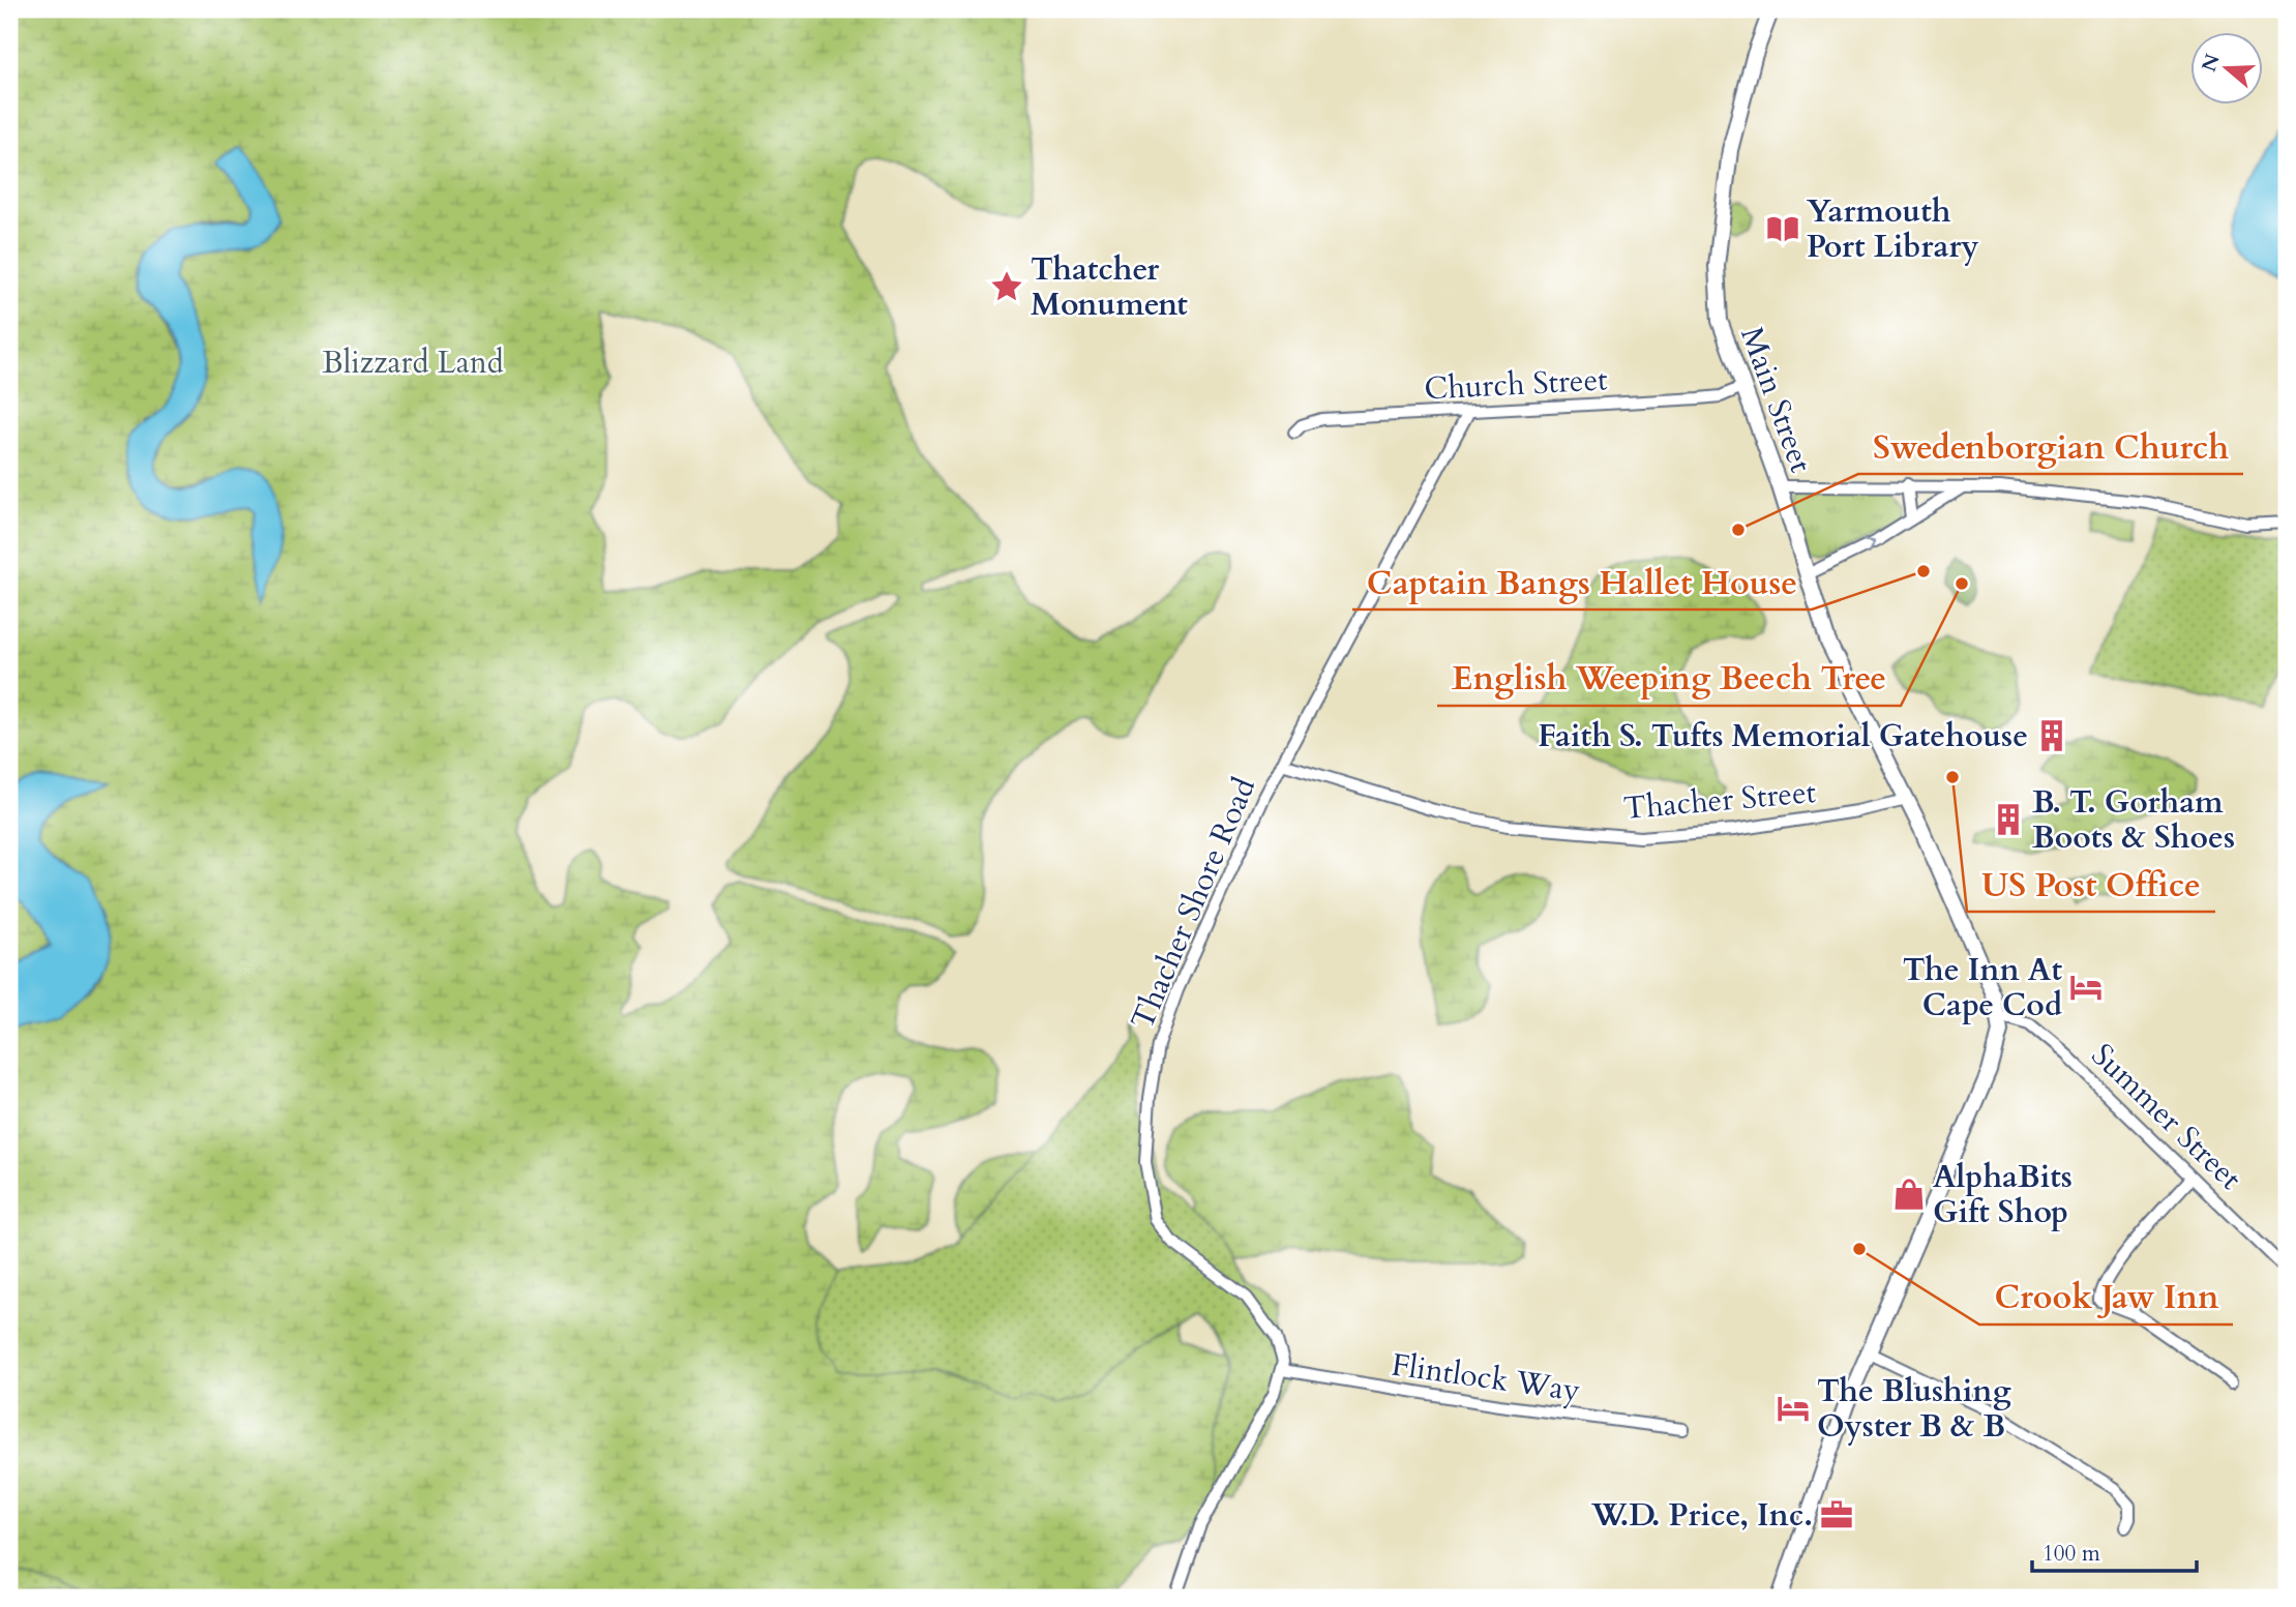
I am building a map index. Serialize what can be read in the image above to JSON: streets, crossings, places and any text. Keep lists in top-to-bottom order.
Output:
{
  "streets": {
    "main road": ["Main Street"],
    "street": [
      "Church Street",
      "Thacher Street",
      "Thacher Shore Road",
      "Summer Street",
      "Flintlock Way"
    ]
  },
  "crossings": [
    ["Church Street", "Main Street"],
    ["Church Street", "Thacher Shore Road"],
    ["Main Street", "Thacher Street"],
    ["Main Street", "Summer Street"],
    ["Thacher Street", "Thacher Shore Road"],
    ["Thacher Shore Road", "Flintlock Way"]
  ],
  "parks": ["Blizzard Land"],
  "places": {
    "library": ["Yarmouth Port Library"],
    "place": ["Thatcher Monument"],
    "other": [
      "Swedenborgian Church",
      "Captain Bangs Hallet House",
      "English Weeping Beech Tree",
      "US Post Office",
      "Crook Jaw Inn"
    ],
    "building": ["Faith S. Tufts Memorial Gatehouse", "B. T. Gorham Boots & Shoes"],
    "hotel": ["The Inn At Cape Cod", "The Blushing Oyster B & B"],
    "shop": ["AlphaBits Gift Shop"],
    "office": ["W.D. Price, Inc."]
  },
  "scale_bar": "100 m",
  "north": "left"
}
